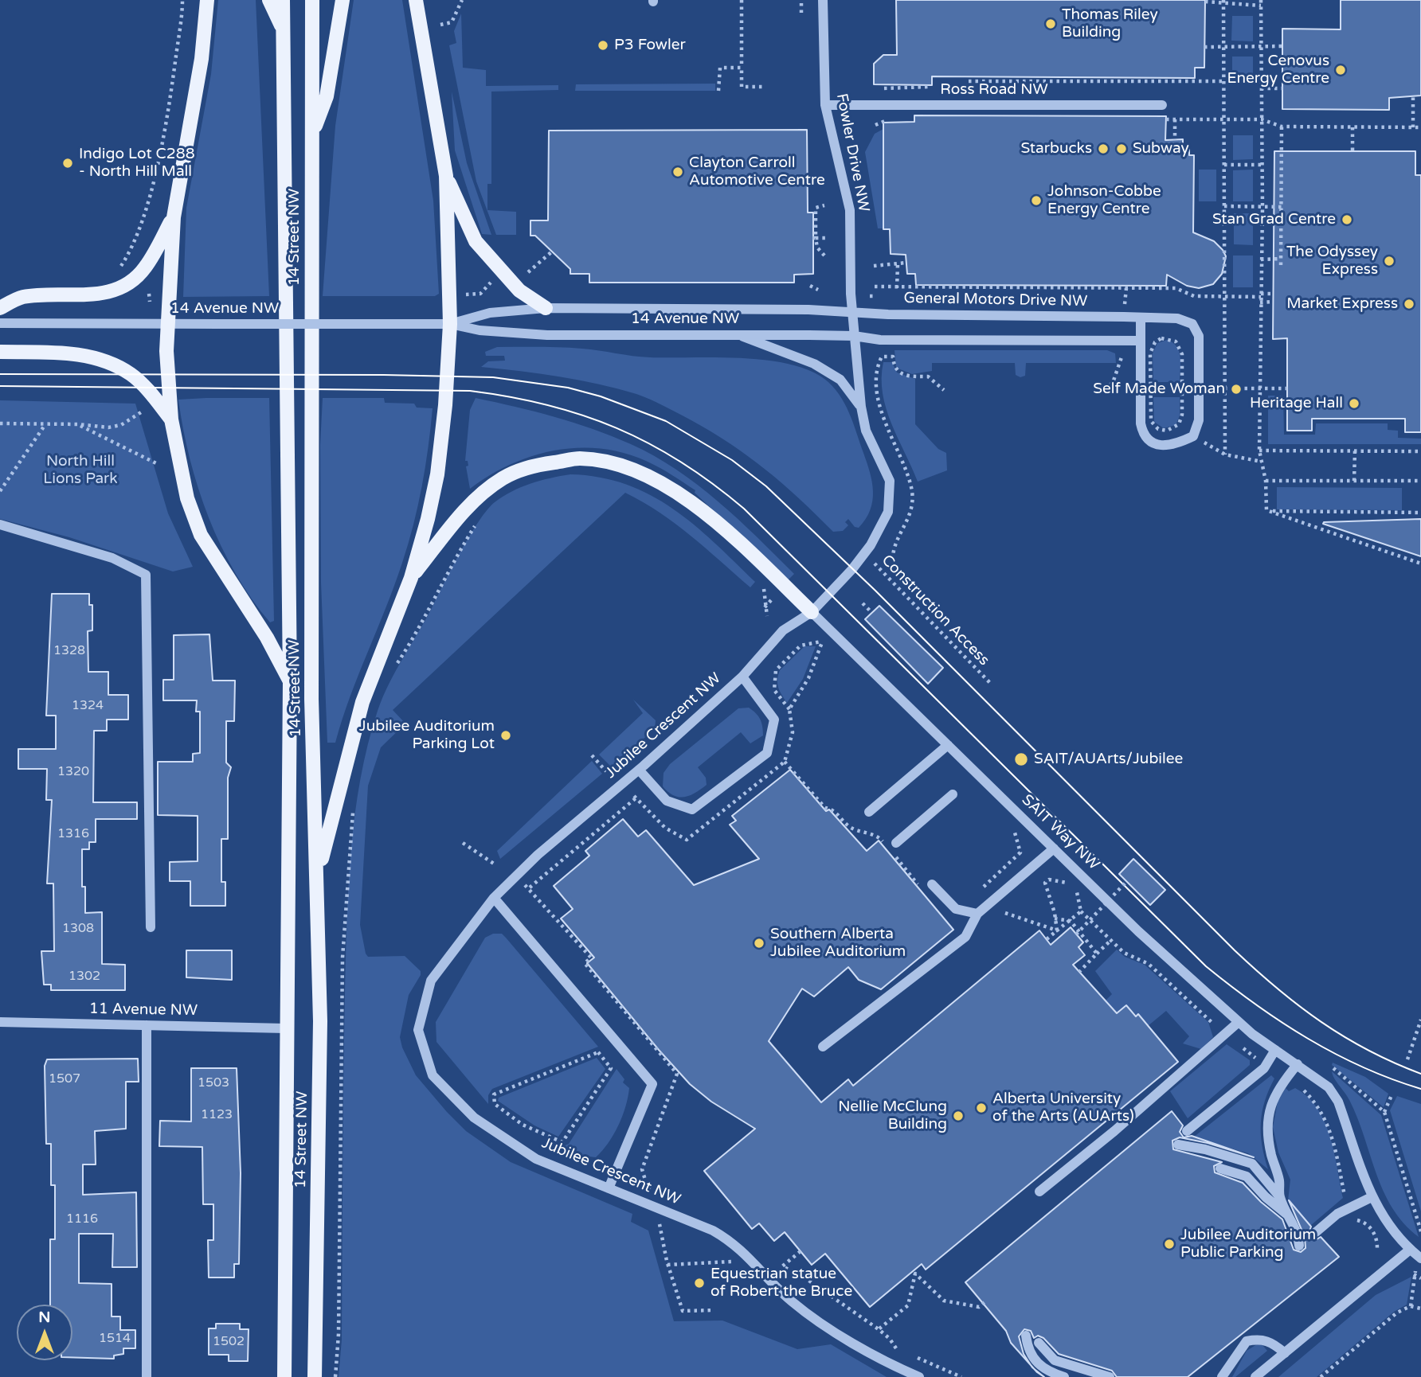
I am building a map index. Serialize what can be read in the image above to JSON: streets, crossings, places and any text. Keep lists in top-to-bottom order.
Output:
{
  "streets": {
    "main road": ["14 Street NW"],
    "street": [
      "Ross Road NW",
      "Fowler Drive NW",
      "General Motors Drive NW",
      "14 Avenue NW",
      "Jubilee Crescent NW",
      "SAIT Way NW",
      "11 Avenue NW"
    ],
    "path": ["Construction Access"]
  },
  "crossings": [
    ["Ross Road NW", "Fowler Drive NW"],
    ["Fowler Drive NW", "General Motors Drive NW"],
    ["Fowler Drive NW", "14 Avenue NW"],
    ["14 Street NW", "11 Avenue NW"],
    ["General Motors Drive NW", "14 Avenue NW"],
    ["Jubilee Crescent NW", "SAIT Way NW"]
  ],
  "parks": ["North Hill Lions Park"],
  "places": [
    "Thomas Riley Building",
    "P3 Fowler",
    "Cenovus Energy Centre",
    "Starbucks",
    "Subway",
    "Indigo Lot C288 - North Hill Mall",
    "Clayton Carroll Automotive Centre",
    "Johnson-Cobbe Energy Centre",
    "Stan Grad Centre",
    "The Odyssey Express",
    "Market Express",
    "Self Made Woman",
    "Heritage Hall",
    "Jubilee Auditorium Parking Lot",
    "SAIT/AUArts/Jubilee",
    "Southern Alberta Jubilee Auditorium",
    "Alberta University of the Arts (AUArts)",
    "Nellie McClung Building",
    "Jubilee Auditorium Public Parking",
    "Equestrian statue of Robert the Bruce"
  ],
  "house_numbers": [
    "1328",
    "1324",
    "1320",
    "1316",
    "1308",
    "1302",
    "1507",
    "1503",
    "1123",
    "1116",
    "1514",
    "1502"
  ],
  "north": "top"
}
